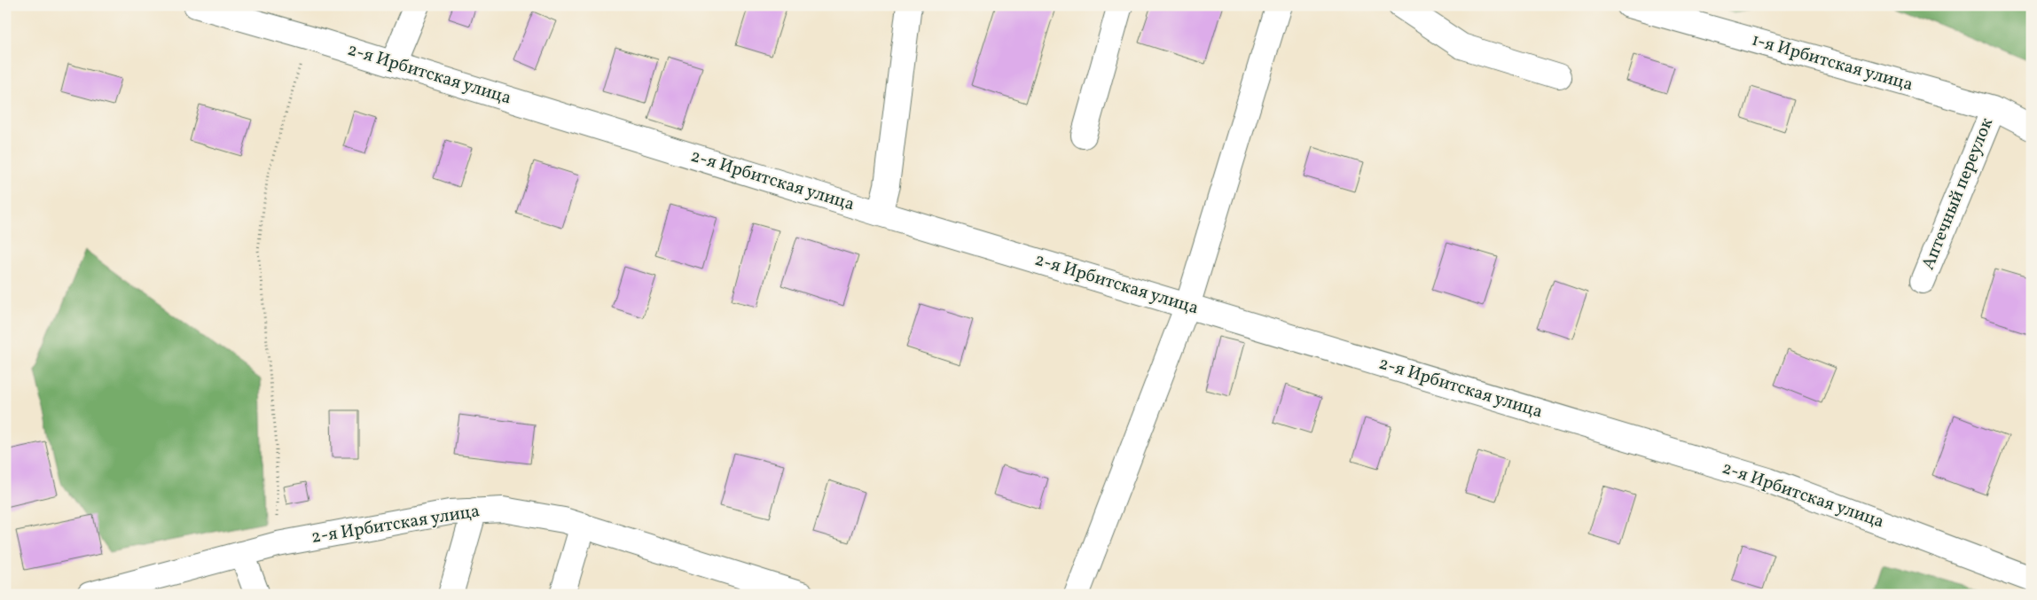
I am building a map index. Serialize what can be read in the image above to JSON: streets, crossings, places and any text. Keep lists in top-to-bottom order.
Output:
{
  "streets": {
    "street": ["1-я Ирбитская улица", "2-я Ирбитская улица", "Аптечный переулок"]
  },
  "crossings": [
    ["1-я Ирбитская улица", "Аптечный переулок"]
  ]
}
